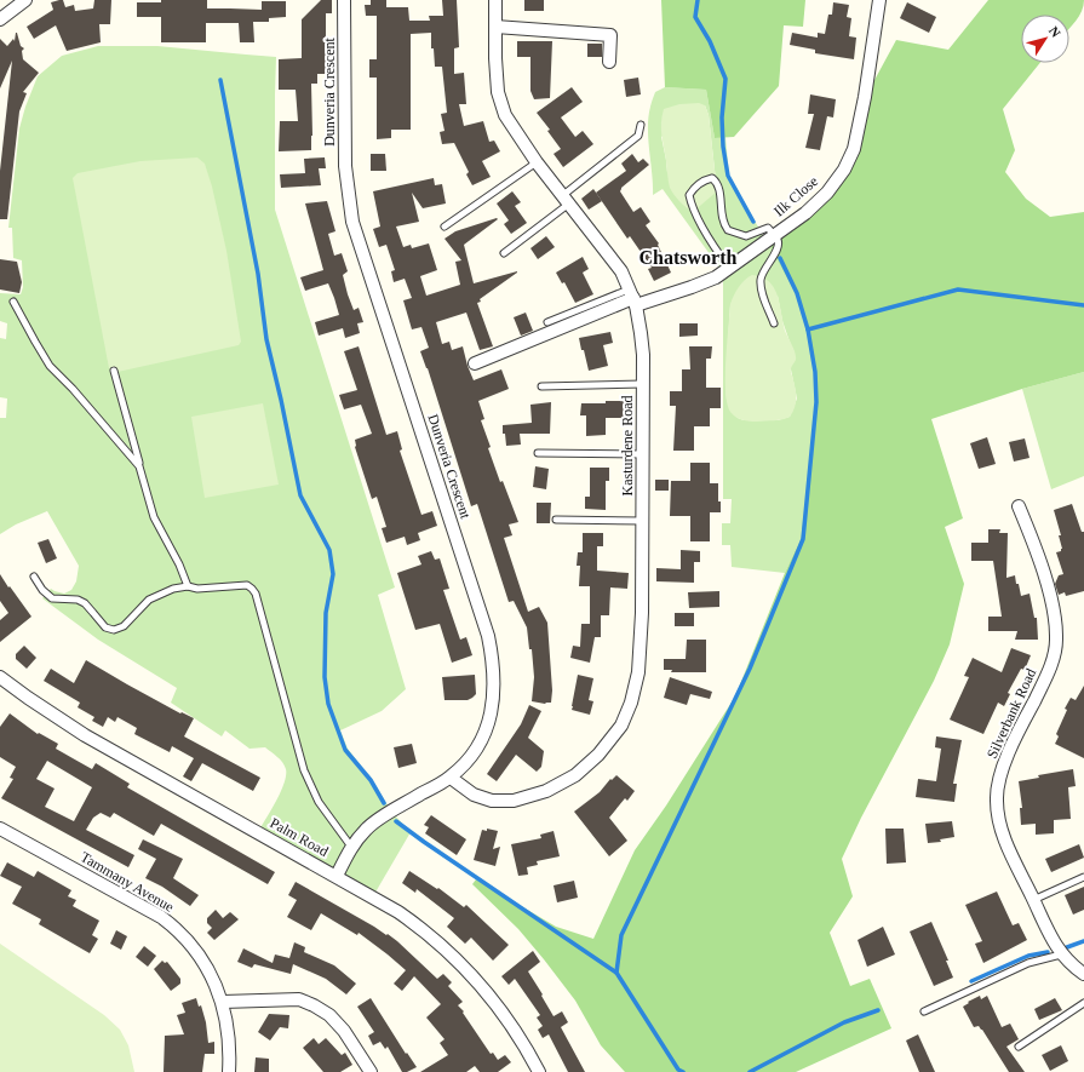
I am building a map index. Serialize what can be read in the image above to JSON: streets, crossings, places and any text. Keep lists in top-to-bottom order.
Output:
{
  "streets": {
    "street": [
      "Dunveria Crescent",
      "Ilk Close",
      "Kasturdene Road",
      "Silverbank Road",
      "Palm Road",
      "Tammany Avenue"
    ]
  },
  "crossings": [
    ["Dunveria Crescent", "Kasturdene Road"],
    ["Dunveria Crescent", "Palm Road"],
    ["Ilk Close", "Kasturdene Road"]
  ],
  "districts": ["Chatsworth"],
  "north": "top right"
}
